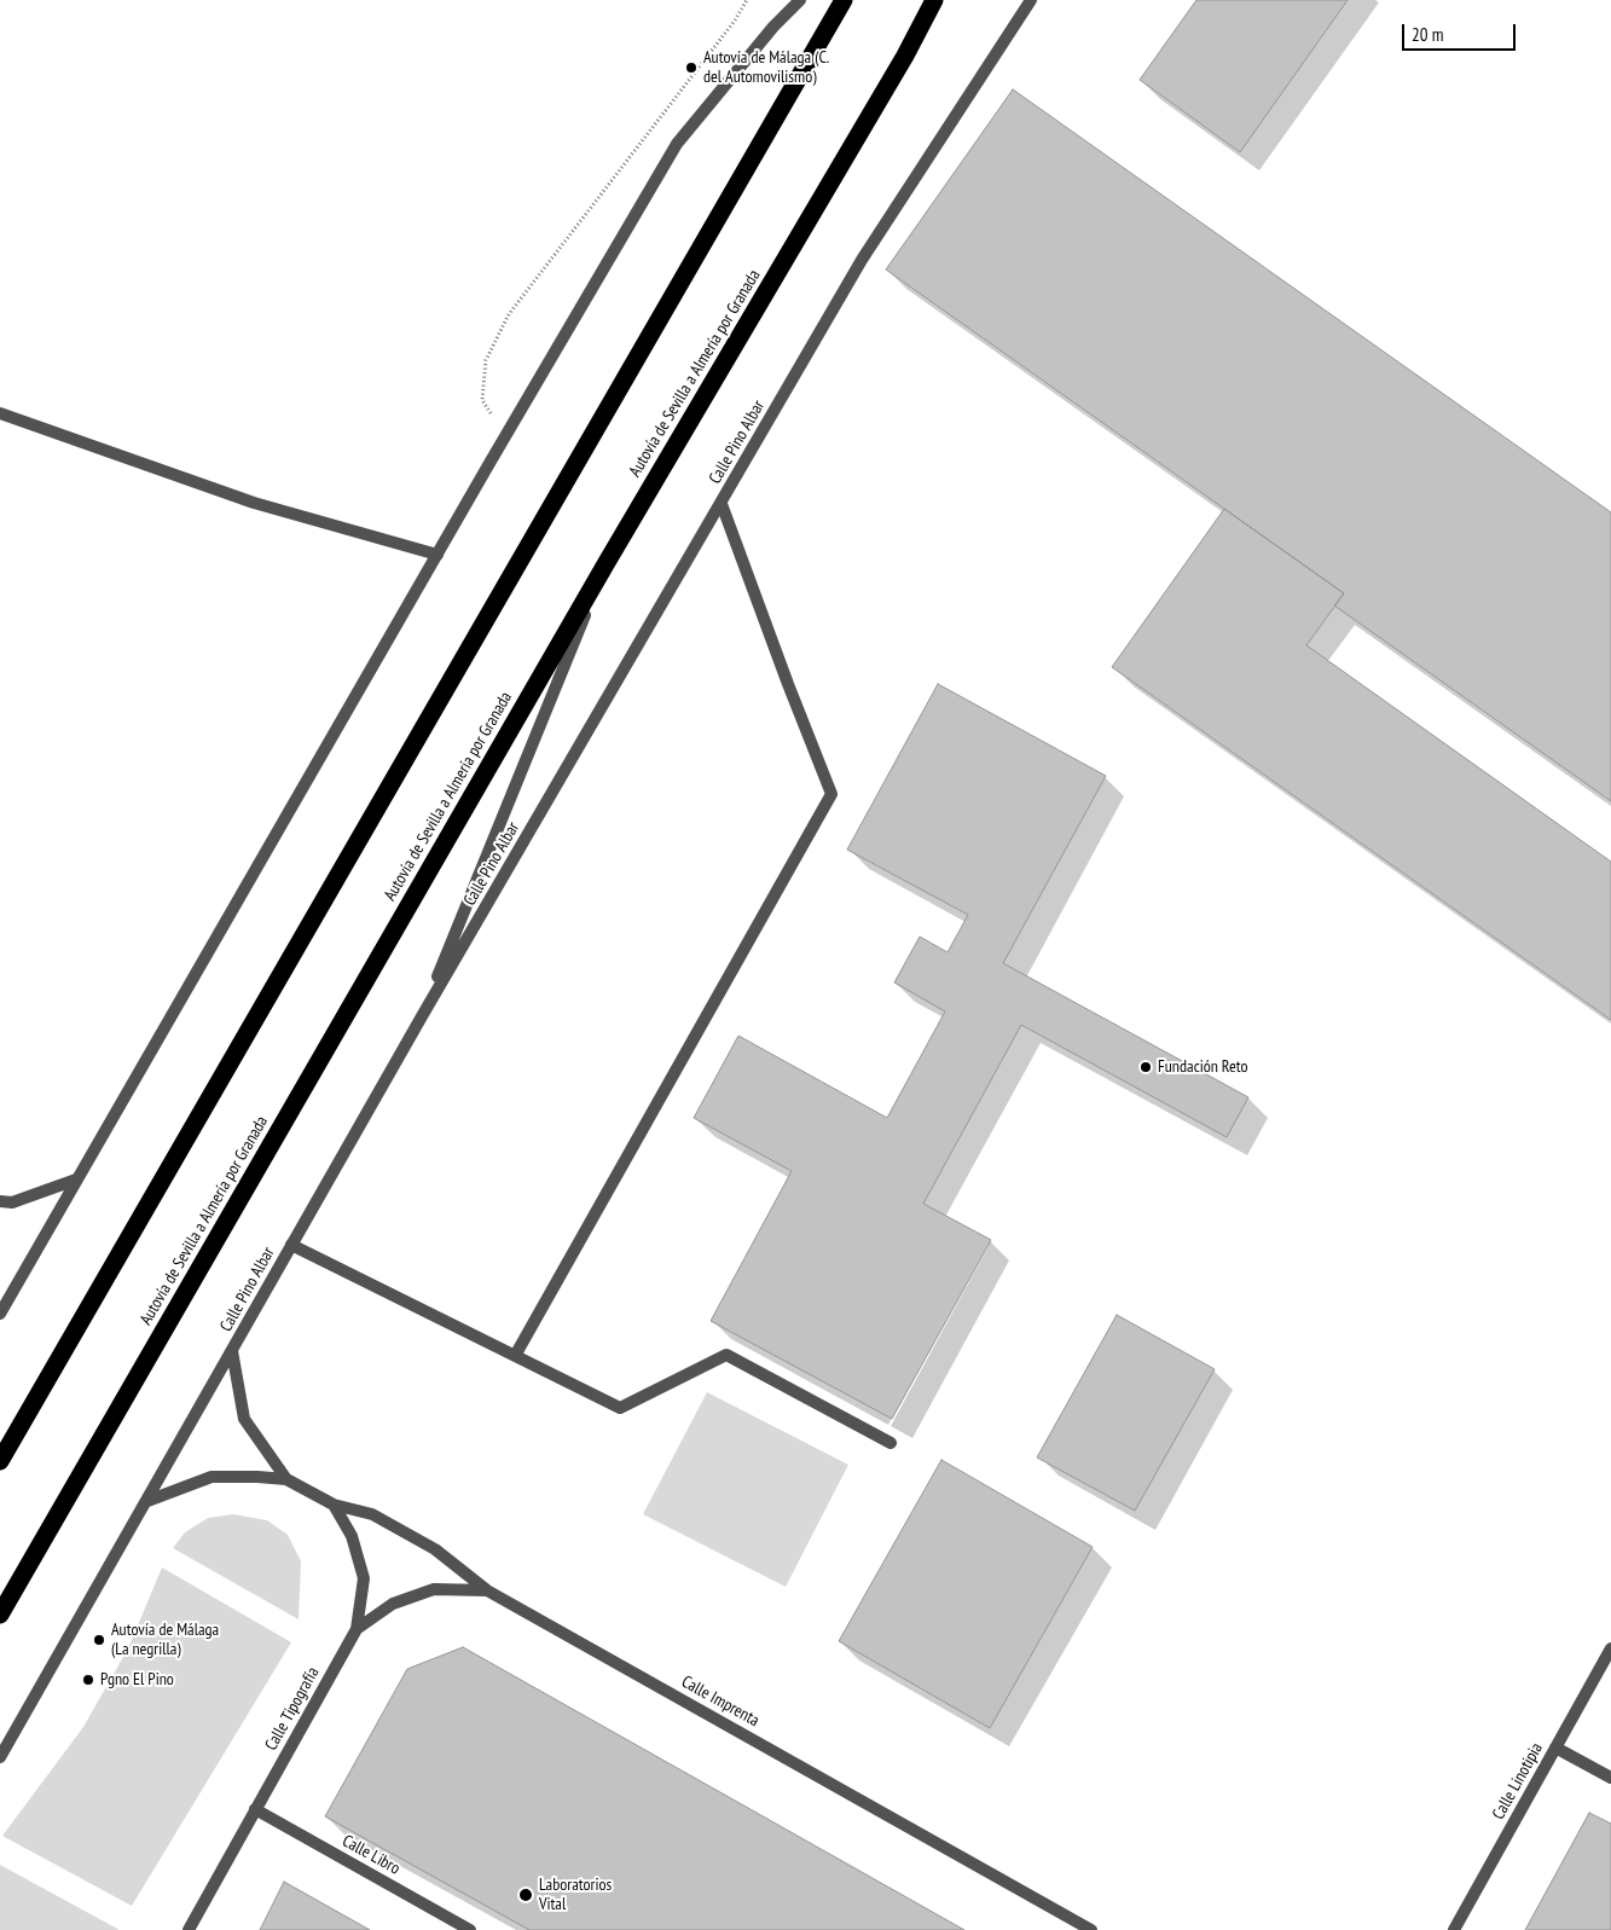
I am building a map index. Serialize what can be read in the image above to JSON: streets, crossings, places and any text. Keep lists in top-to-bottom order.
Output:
{
  "streets": {
    "highway": ["Autovía de Sevilla a Almería por Granada"],
    "street": [
      "Calle Pino Albar",
      "Calle Imprenta",
      "Calle Tipografía",
      "Calle Linotipia",
      "Calle Libro"
    ]
  },
  "crossings": [
    ["Calle Pino Albar", "Calle Imprenta"],
    ["Calle Imprenta", "Calle Tipografía"],
    ["Calle Tipografía", "Calle Libro"]
  ],
  "places": [
    "Autovía de Málaga (C. del Automovilismo)",
    "Fundación Reto",
    "Autovía de Málaga (La negrilla)",
    "Pgno El Pino",
    "Laboratorios Vital"
  ],
  "scale_bar": "20 m"
}
